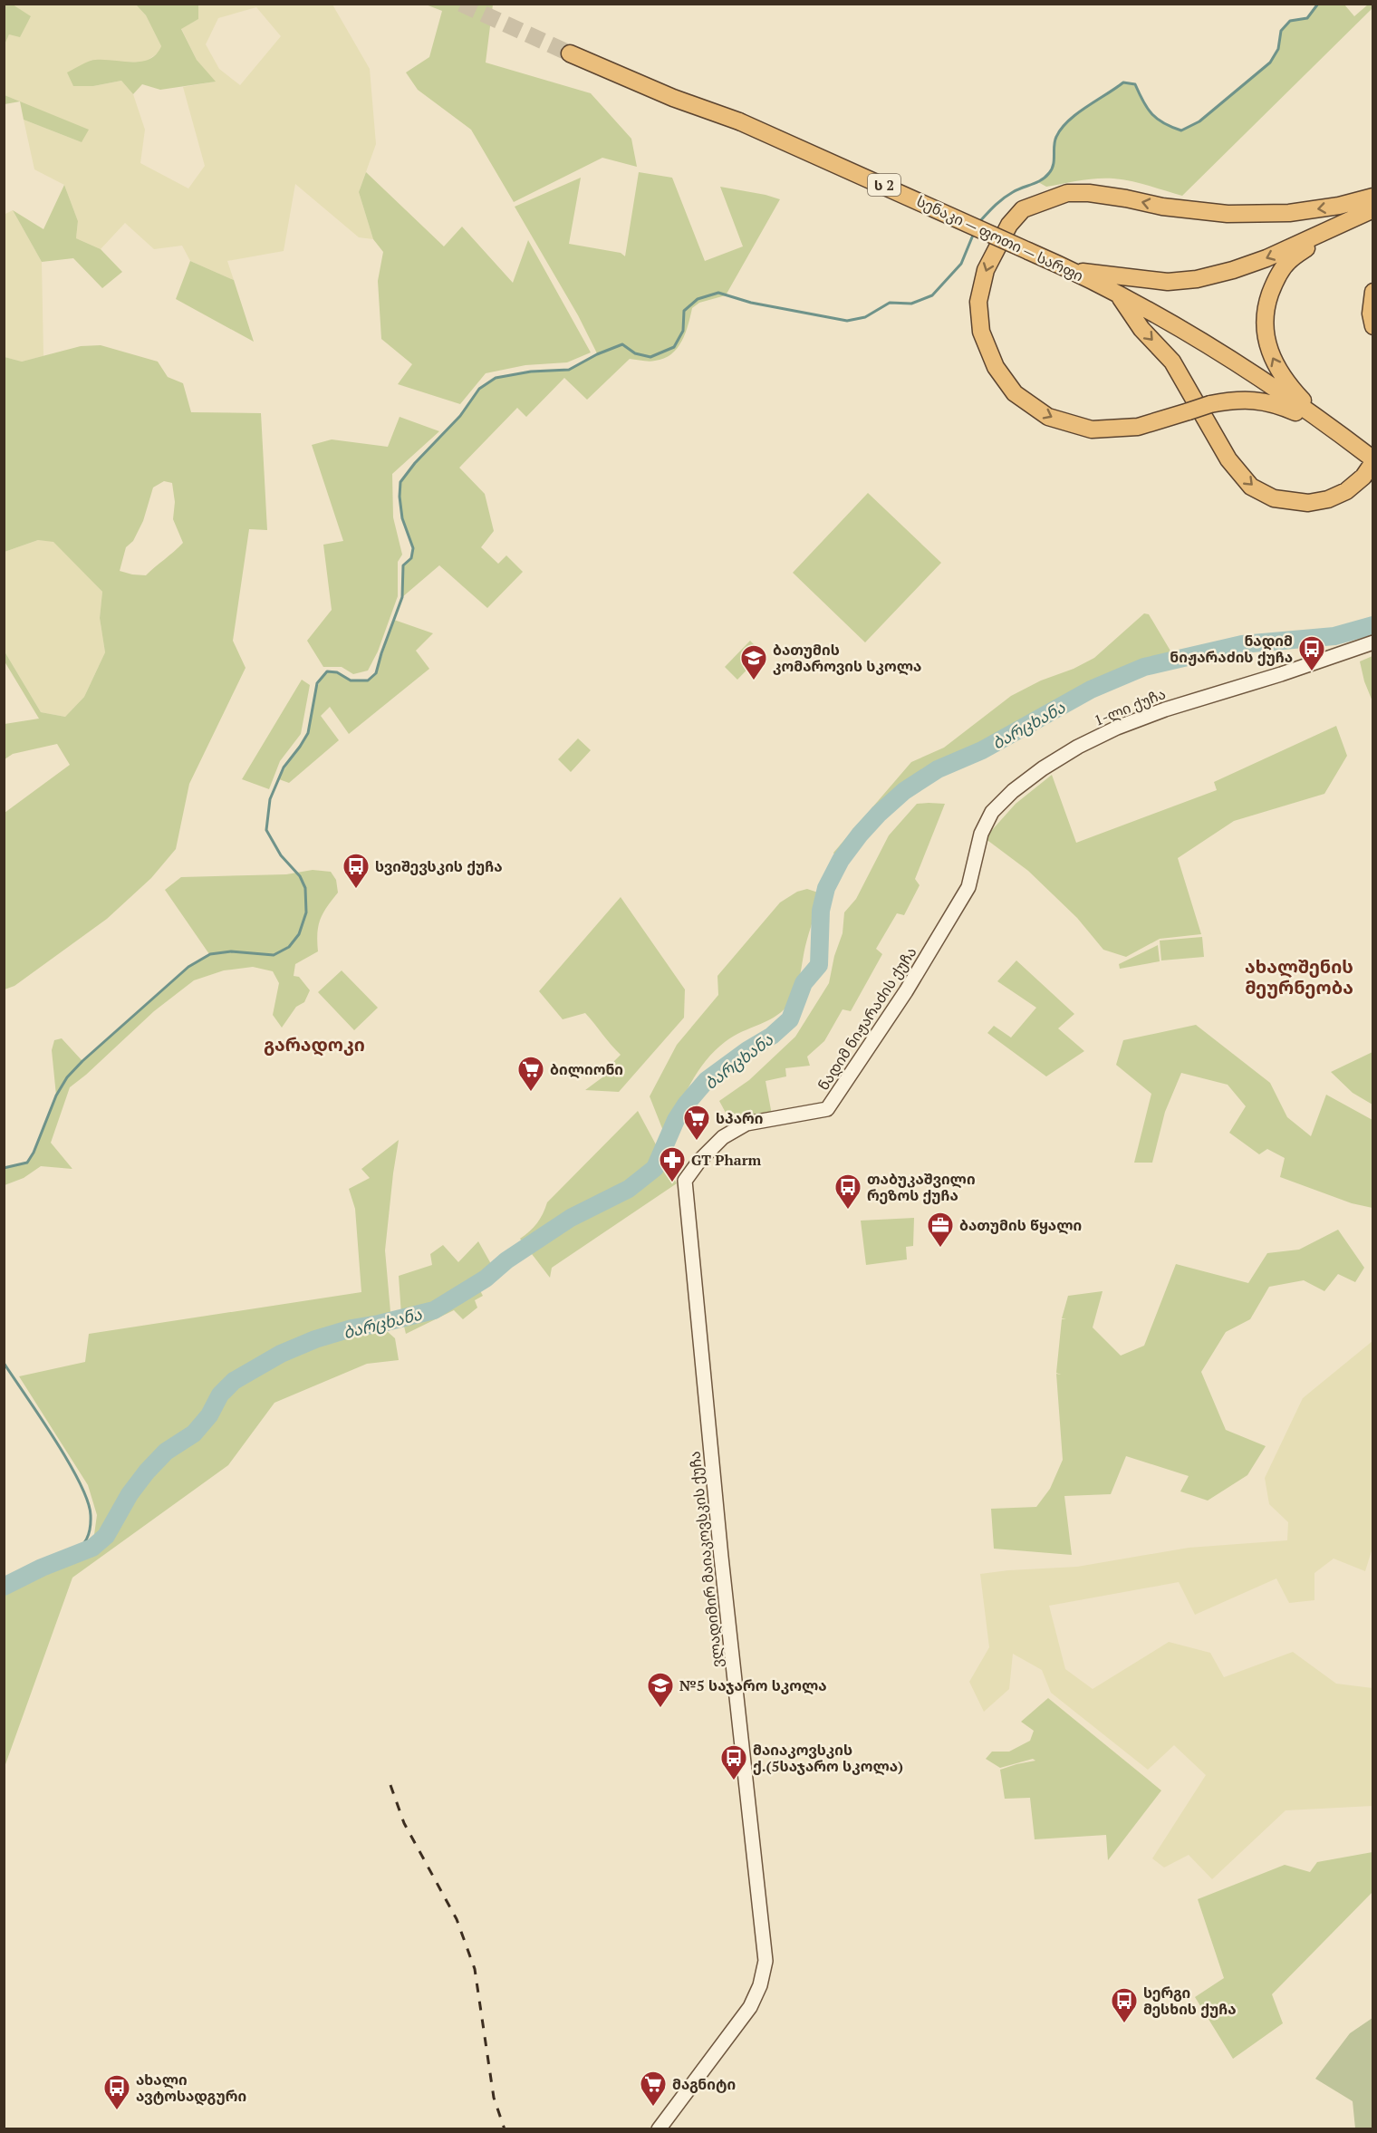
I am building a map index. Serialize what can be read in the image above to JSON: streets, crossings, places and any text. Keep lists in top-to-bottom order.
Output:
{
  "streets": {
    "highway": ["ს 2", "სენაკი — ფოთი — სარფი"],
    "main road": ["1-ლი ქუჩა", "ნადიმ ნიჟარაძის ქუჩა", "ვლადიმირ მაიაკოვსკის ქუჩა"]
  },
  "crossings": [
    ["1-ლი ქუჩა", "ნადიმ ნიჟარაძის ქუჩა"],
    ["ნადიმ ნიჟარაძის ქუჩა", "ვლადიმირ მაიაკოვსკის ქუჩა"]
  ],
  "districts": ["ახალშენის მეურნეობა", "გარადოკი"],
  "water": ["ბარცხანა"],
  "places": {
    "bus stop": [
      "ნადიმ ნიჟარაძის ქუჩა",
      "სვიშევსკის ქუჩა",
      "თაბუკაშვილი რეზოს ქუჩა",
      "მაიაკოვსკის ქ.(5საჯარო სკოლა)",
      "სერგი მესხის ქუჩა",
      "ახალი ავტოსადგური"
    ],
    "school or university": ["ბათუმის კომაროვის სკოლა", "№5 საჯარო სკოლა"],
    "supermarket": ["ბილიონი", "სპარი", "მაგნიტი"],
    "pharmacy": ["GT Pharm"],
    "office": ["ბათუმის წყალი"]
  }
}
